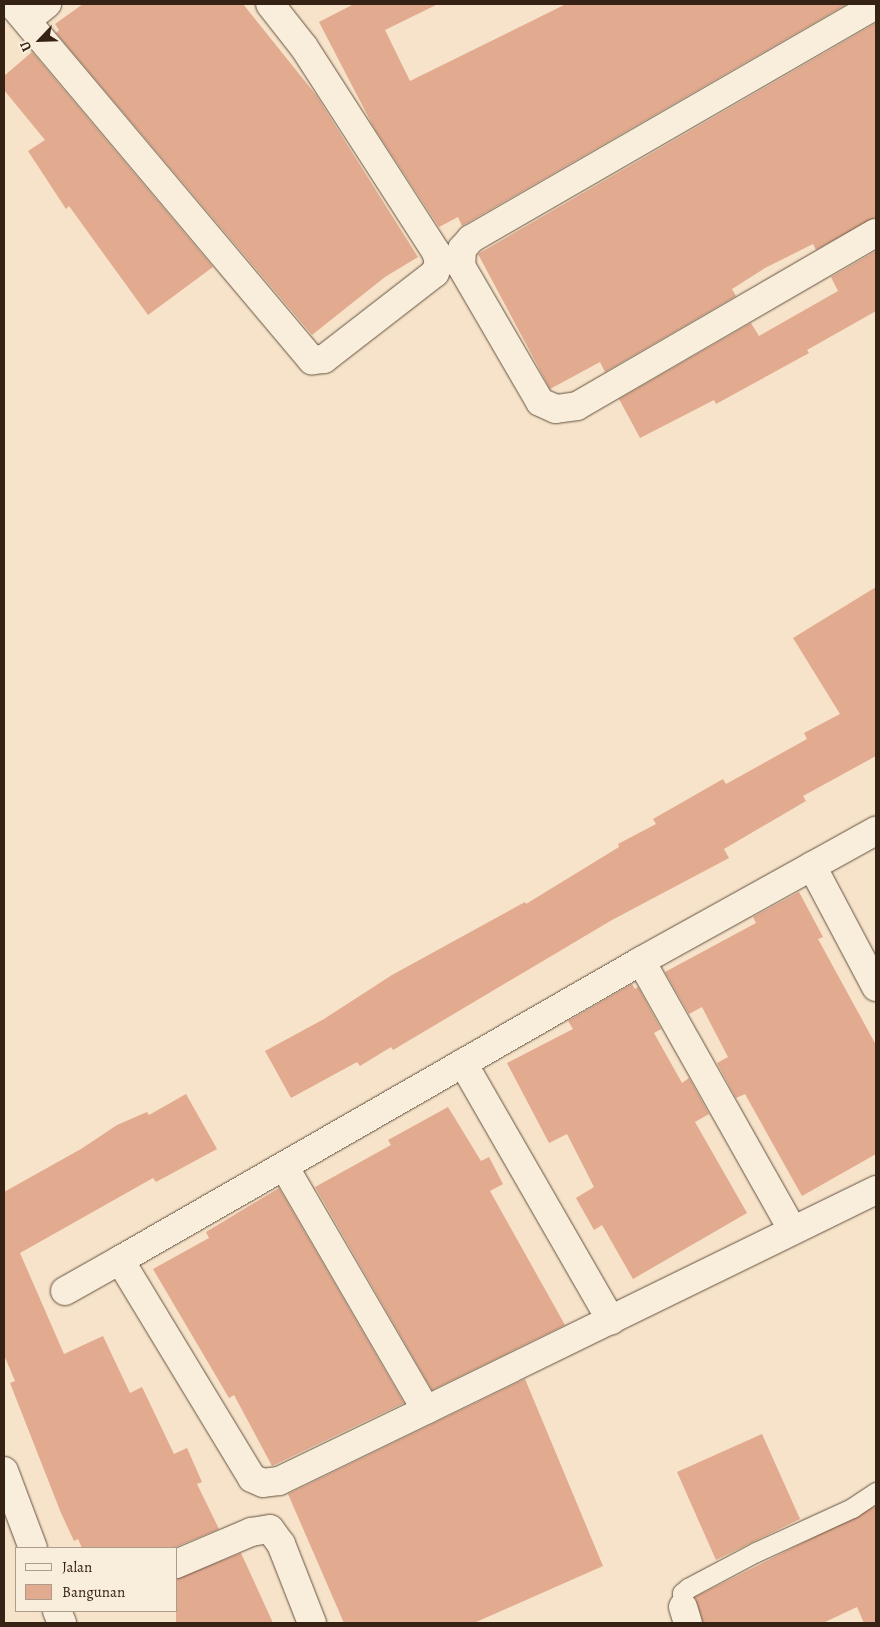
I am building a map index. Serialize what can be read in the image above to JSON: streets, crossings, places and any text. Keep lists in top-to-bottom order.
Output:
{
  "legend": ["Jalan", "Bangunan"],
  "north": "bottom left"
}
